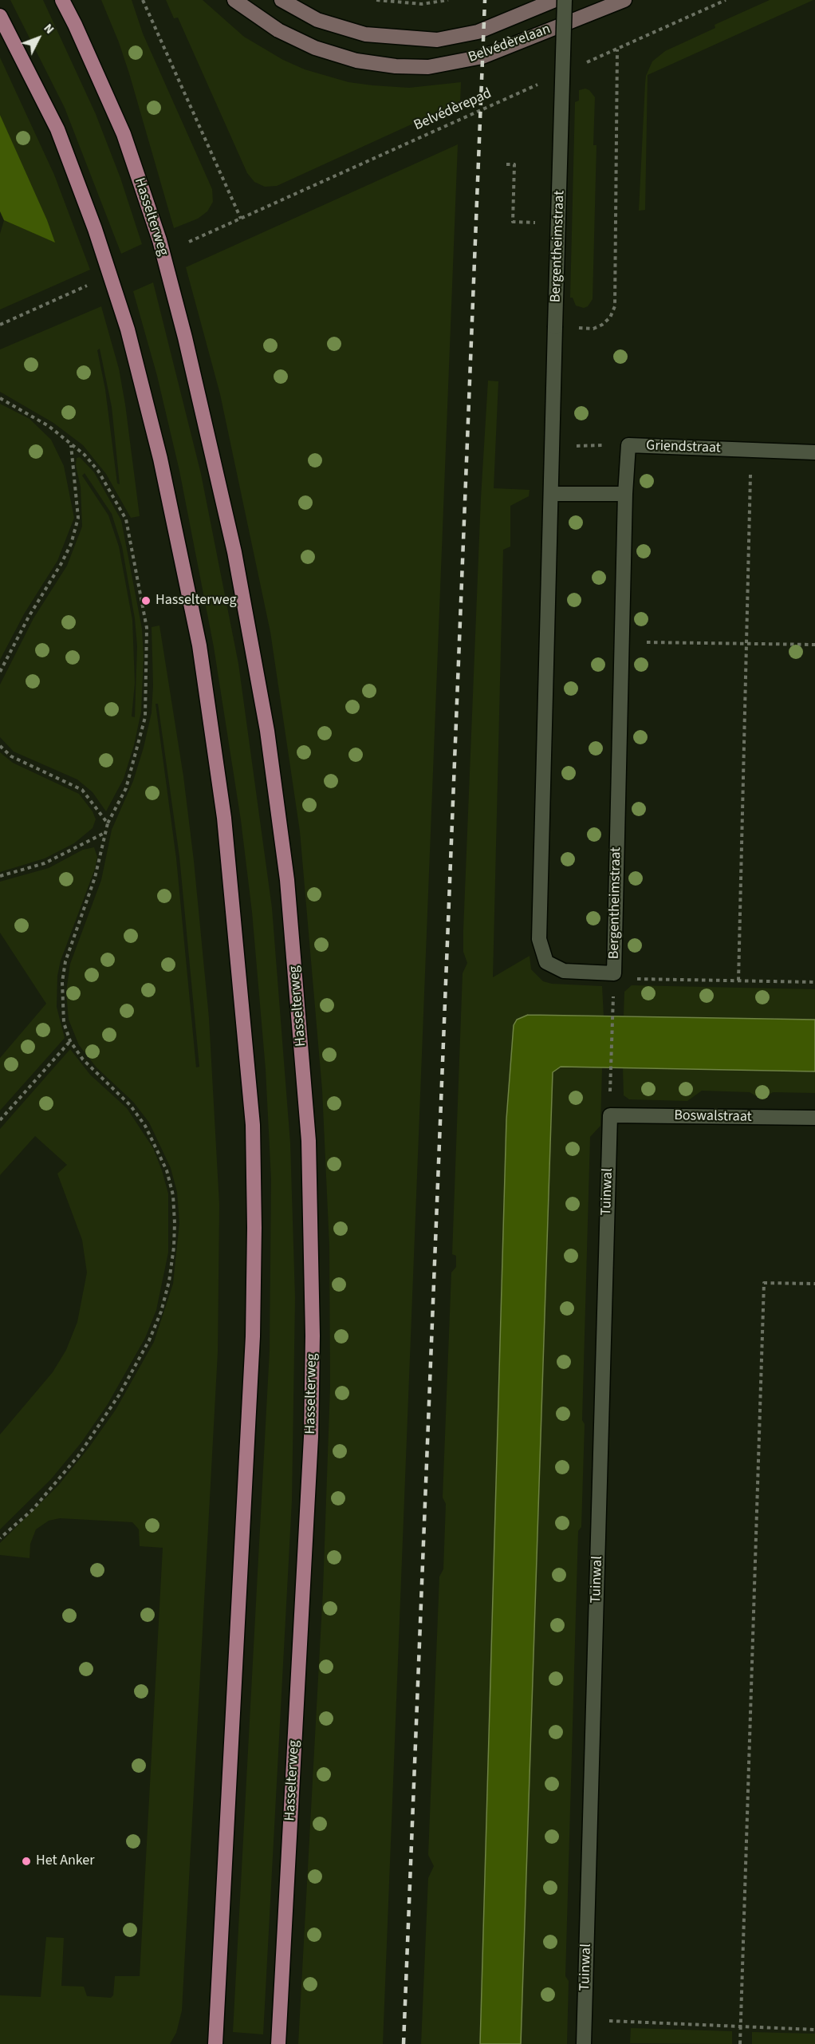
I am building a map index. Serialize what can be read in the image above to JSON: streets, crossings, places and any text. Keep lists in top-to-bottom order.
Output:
{
  "streets": {
    "main road": ["Belvédèrelaan", "Hasselterweg"],
    "street": [
      "Bergentheimstraat",
      "Griendstraat",
      "Boswalstraat",
      "Tuinwal"
    ],
    "path": ["Belvédèrepad"]
  },
  "crossings": [
    ["Bergentheimstraat", "Griendstraat"],
    ["Boswalstraat", "Tuinwal"]
  ],
  "places": ["Hasselterweg", "Het Anker"],
  "north": "top right"
}
